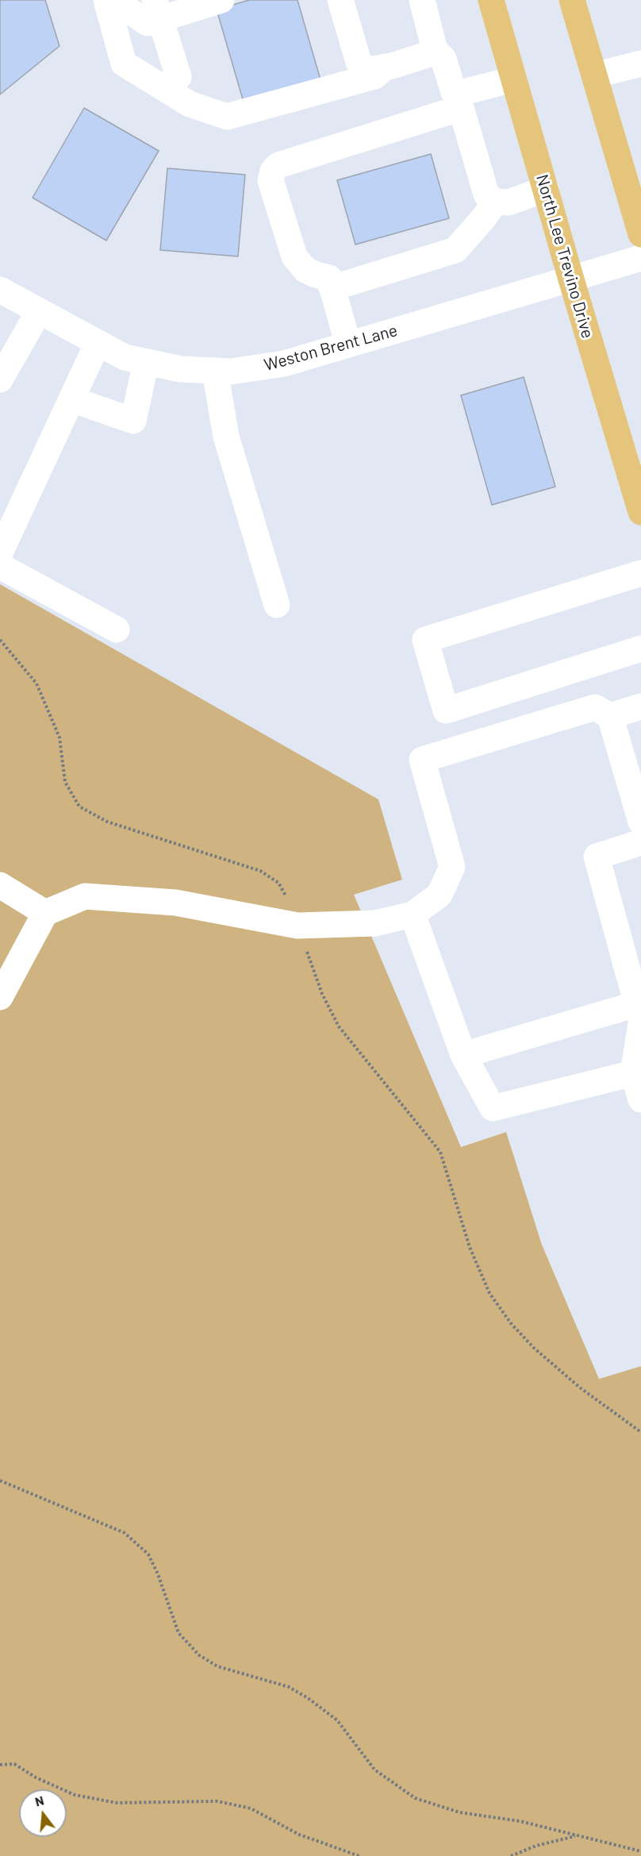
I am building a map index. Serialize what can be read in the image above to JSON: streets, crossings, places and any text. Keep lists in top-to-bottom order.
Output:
{
  "streets": {
    "main road": ["North Lee Trevino Drive"],
    "street": ["Weston Brent Lane"]
  },
  "crossings": [
    ["North Lee Trevino Drive", "Weston Brent Lane"]
  ],
  "north": "top"
}
